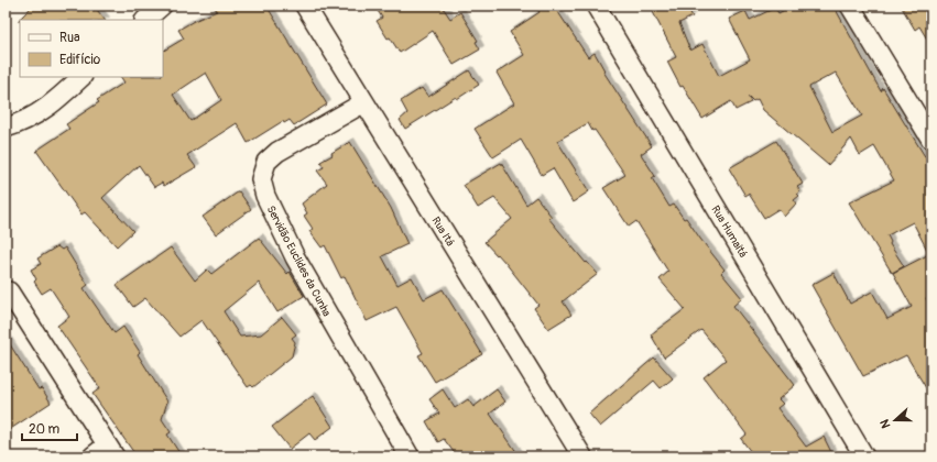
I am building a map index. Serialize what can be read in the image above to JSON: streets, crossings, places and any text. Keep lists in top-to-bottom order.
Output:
{
  "streets": {
    "street": ["Rua Itá", "Rua Humaitá", "Servidão Euclides da Cunha"]
  },
  "crossings": [
    ["Rua Itá", "Servidão Euclides da Cunha"]
  ],
  "legend": ["Rua", "Edifício"],
  "scale_bar": "20 m",
  "north": "left"
}
